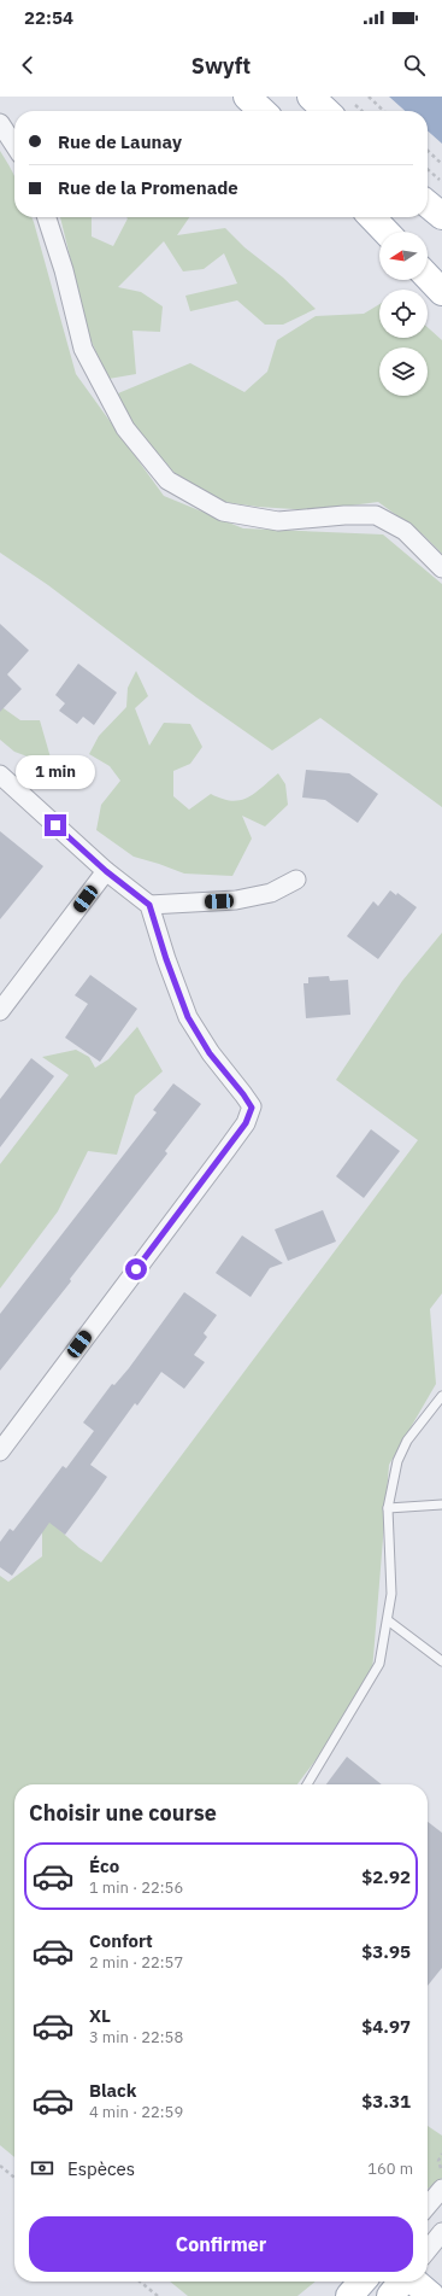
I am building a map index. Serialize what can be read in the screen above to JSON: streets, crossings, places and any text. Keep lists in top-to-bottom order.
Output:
{
  "north": "left",
  "page": {
    "status": "22:54",
    "header": "Swyft",
    "banner": ["Rue de Launay", "Rue de la Promenade"],
    "bubble": "1 min",
    "heading": "Choisir une course",
    "list": [
      {
        "name": "Éco",
        "note": "1 min · 22:56",
        "value": "$2.92"
      },
      {
        "name": "Confort",
        "note": "2 min · 22:57",
        "value": "$3.95"
      },
      {
        "name": "XL",
        "note": "3 min · 22:58",
        "value": "$4.97"
      },
      {
        "name": "Black",
        "note": "4 min · 22:59",
        "value": "$3.31"
      }
    ],
    "pay": ["Espèces", "160 m"],
    "buttons": "Confirmer"
  }
}
